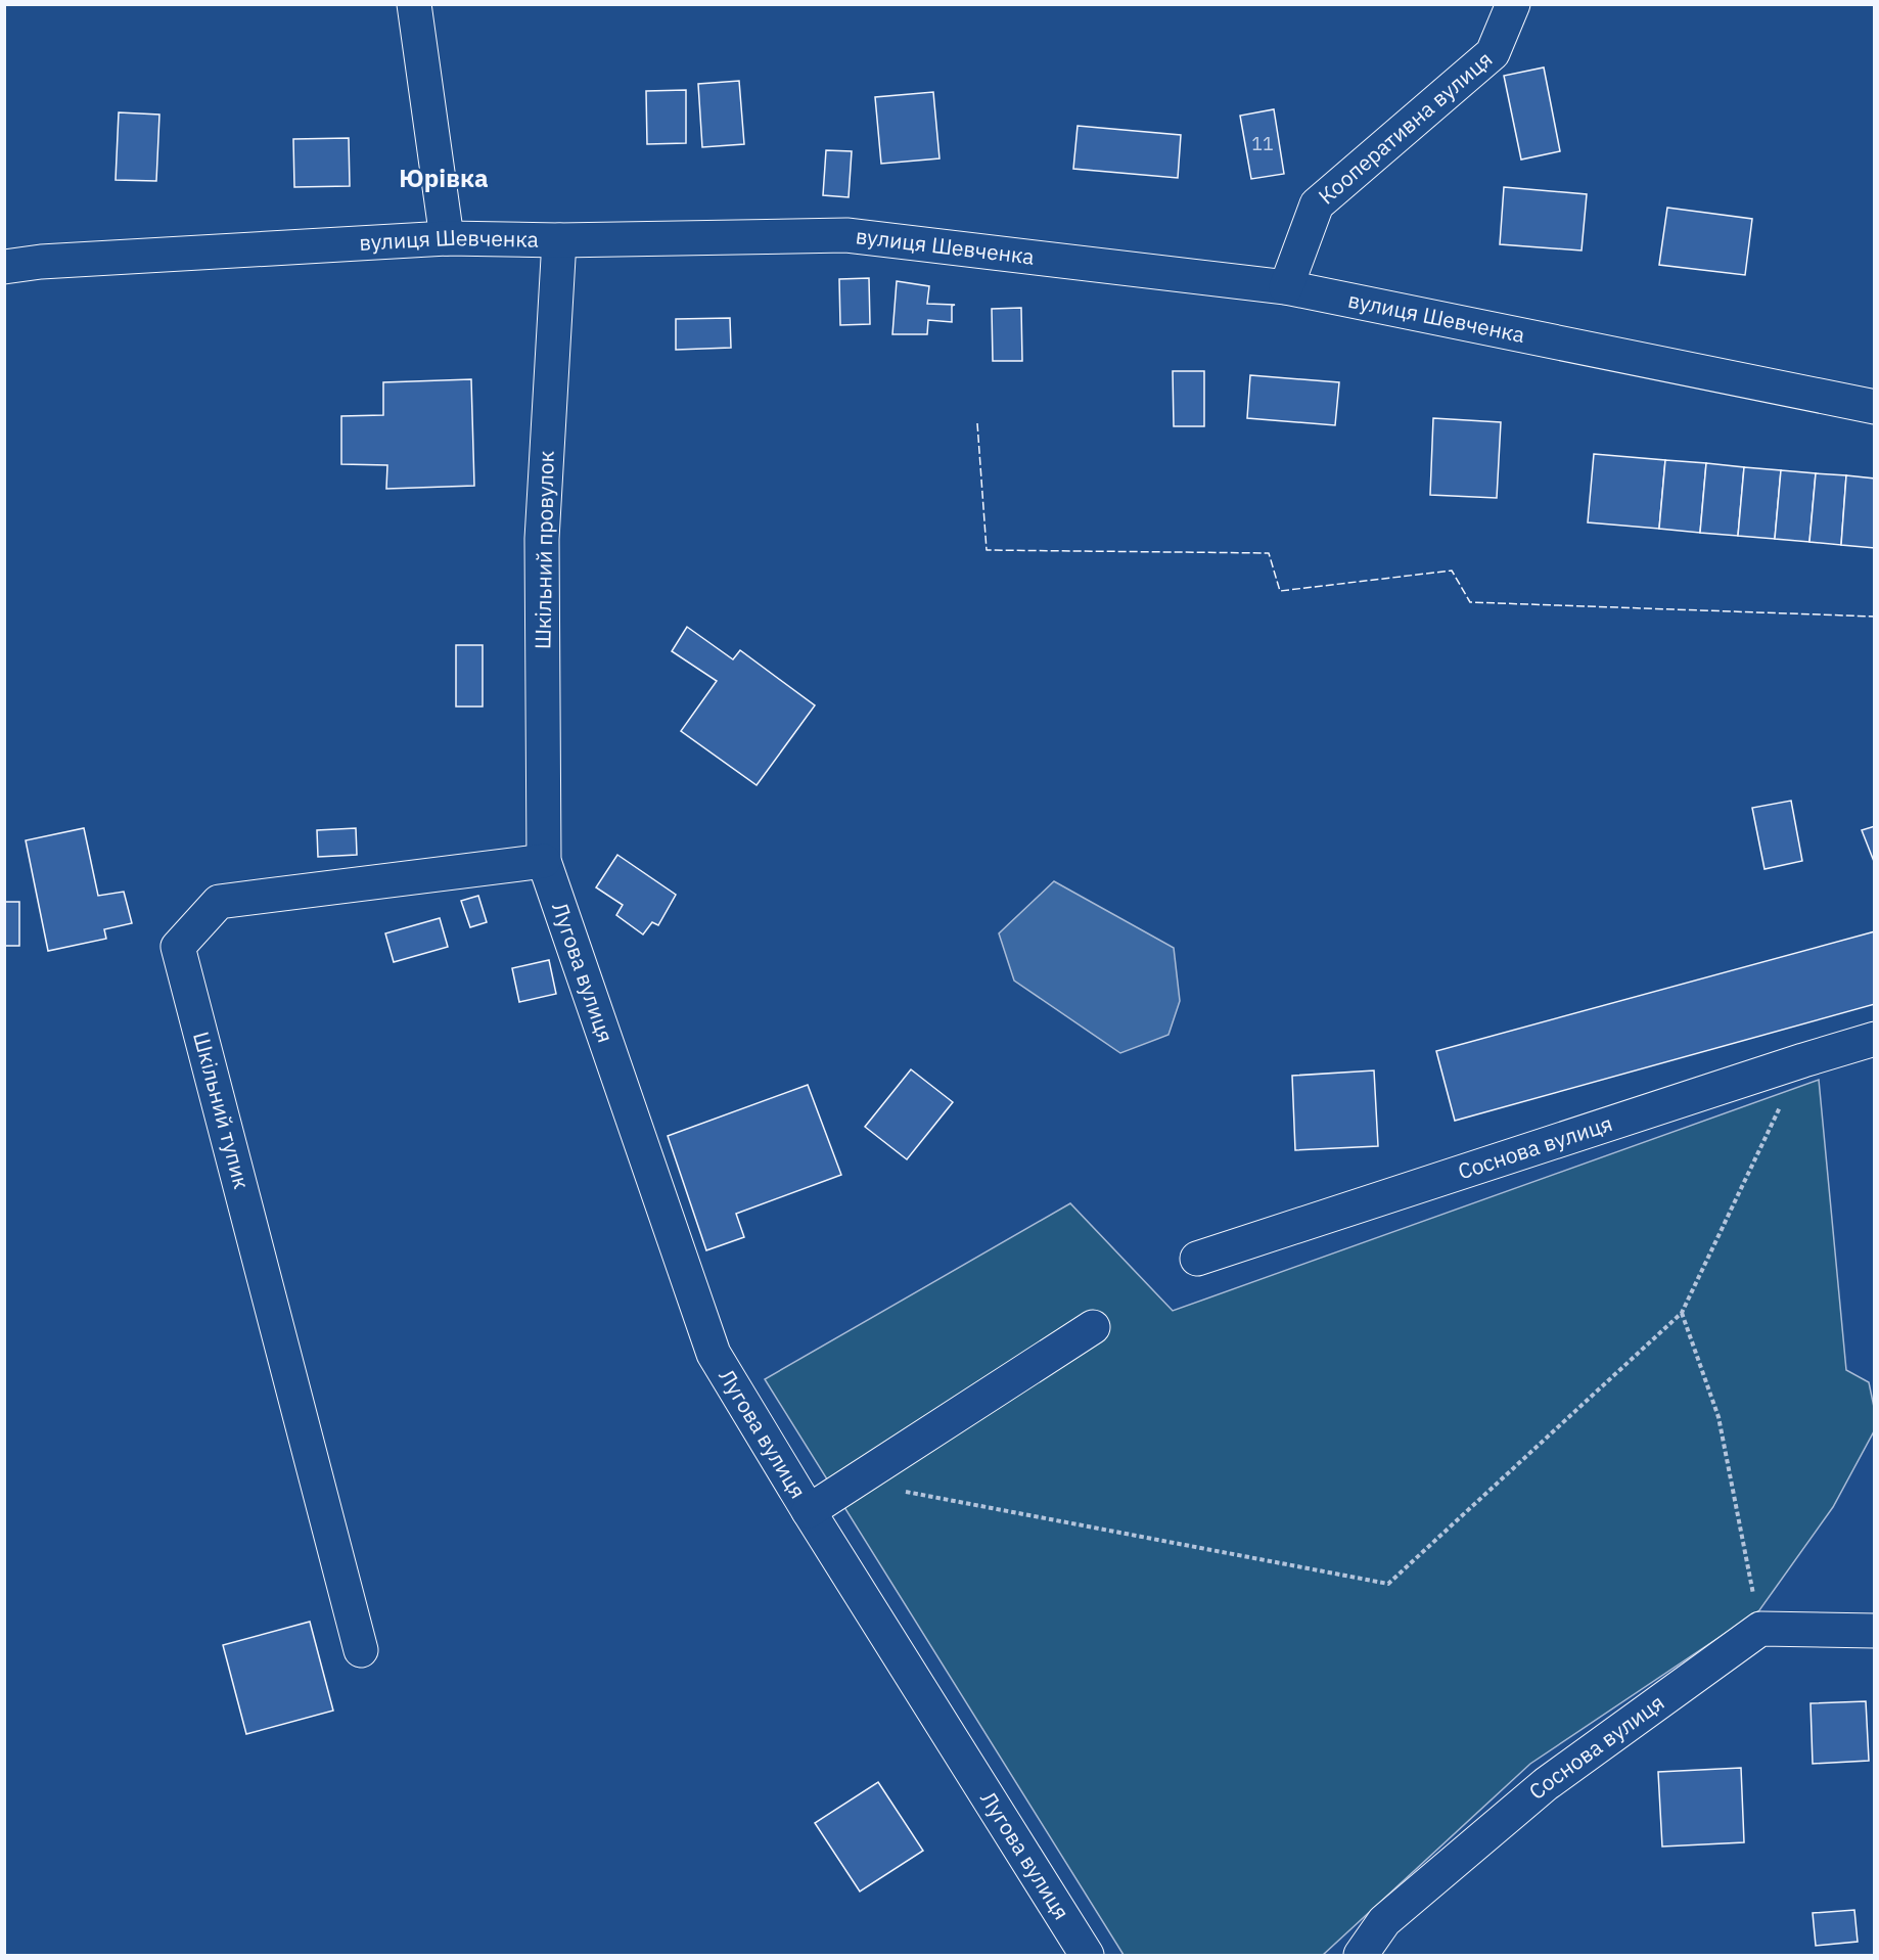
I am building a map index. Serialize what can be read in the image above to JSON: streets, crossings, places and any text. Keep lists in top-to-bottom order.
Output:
{
  "streets": {
    "street": [
      "Кооперативна вулиця",
      "вулиця Шевченка",
      "Шкільний провулок",
      "Лугова вулиця",
      "Шкільний тупик",
      "Соснова вулиця"
    ]
  },
  "crossings": [
    ["Кооперативна вулиця", "вулиця Шевченка"],
    ["вулиця Шевченка", "Шкільний провулок"],
    ["Шкільний провулок", "Лугова вулиця"],
    ["Шкільний провулок", "Шкільний тупик"],
    ["Лугова вулиця", "Шкільний тупик"]
  ],
  "districts": ["Юрівка"],
  "house_numbers": ["11"]
}
